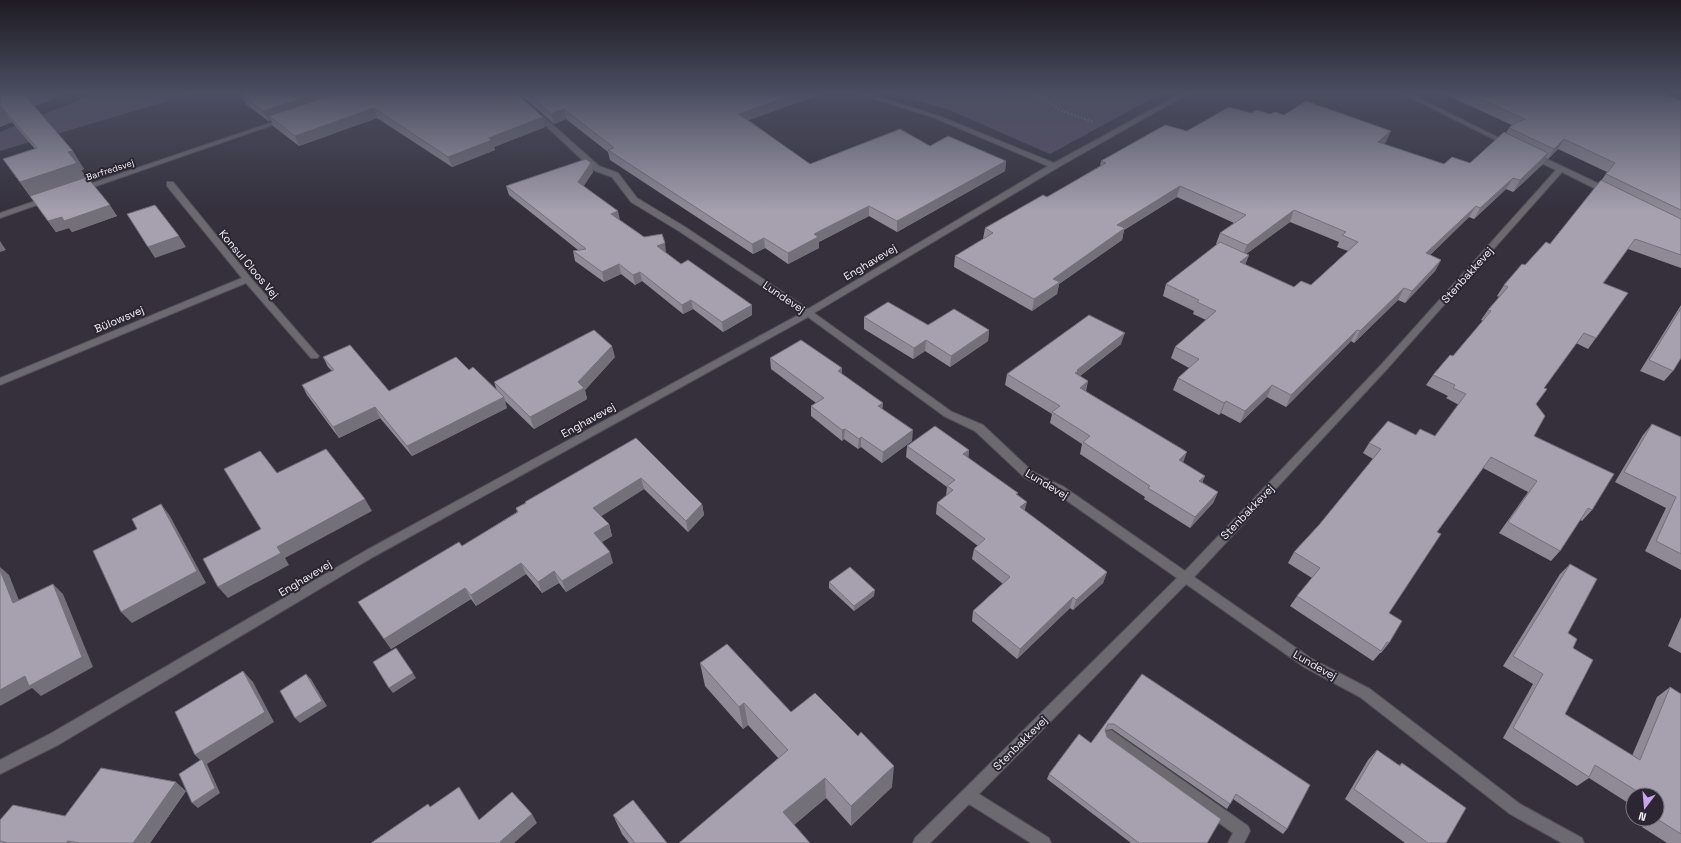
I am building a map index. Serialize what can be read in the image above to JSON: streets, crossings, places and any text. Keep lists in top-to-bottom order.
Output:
{
  "streets": {
    "street": [
      "Barfredsvej",
      "Enghavevej",
      "Konsul Cloos Vej",
      "Stenbakkevej",
      "Lundevej",
      "Bülowsvej"
    ]
  },
  "crossings": [
    ["Enghavevej", "Lundevej"],
    ["Konsul Cloos Vej", "Bülowsvej"],
    ["Stenbakkevej", "Lundevej"]
  ],
  "north": "bottom"
}
